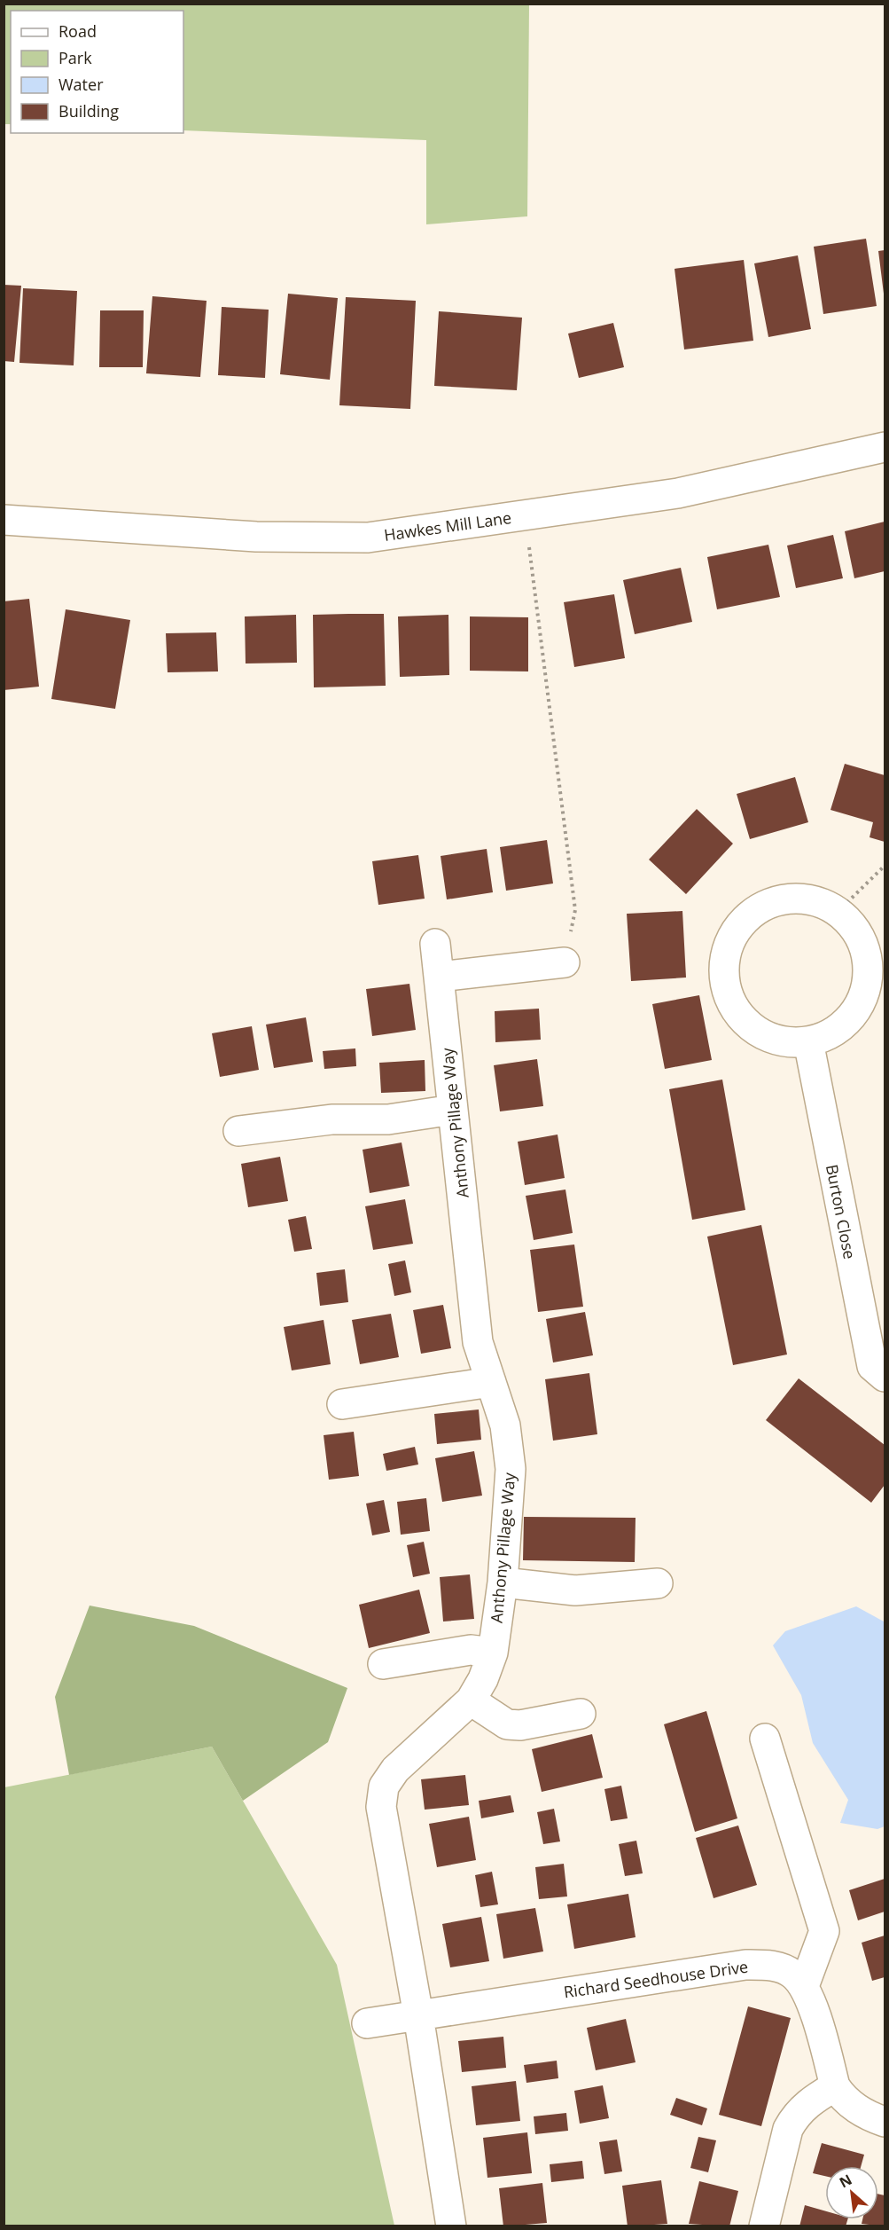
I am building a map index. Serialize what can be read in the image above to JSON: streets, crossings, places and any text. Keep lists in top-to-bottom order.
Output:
{
  "streets": {
    "street": [
      "Hawkes Mill Lane",
      "Anthony Pillage Way",
      "Burton Close",
      "Richard Seedhouse Drive"
    ]
  },
  "crossings": [
    ["Anthony Pillage Way", "Richard Seedhouse Drive"]
  ],
  "legend": [
    "Road",
    "Park",
    "Water",
    "Building"
  ],
  "north": "top left"
}
